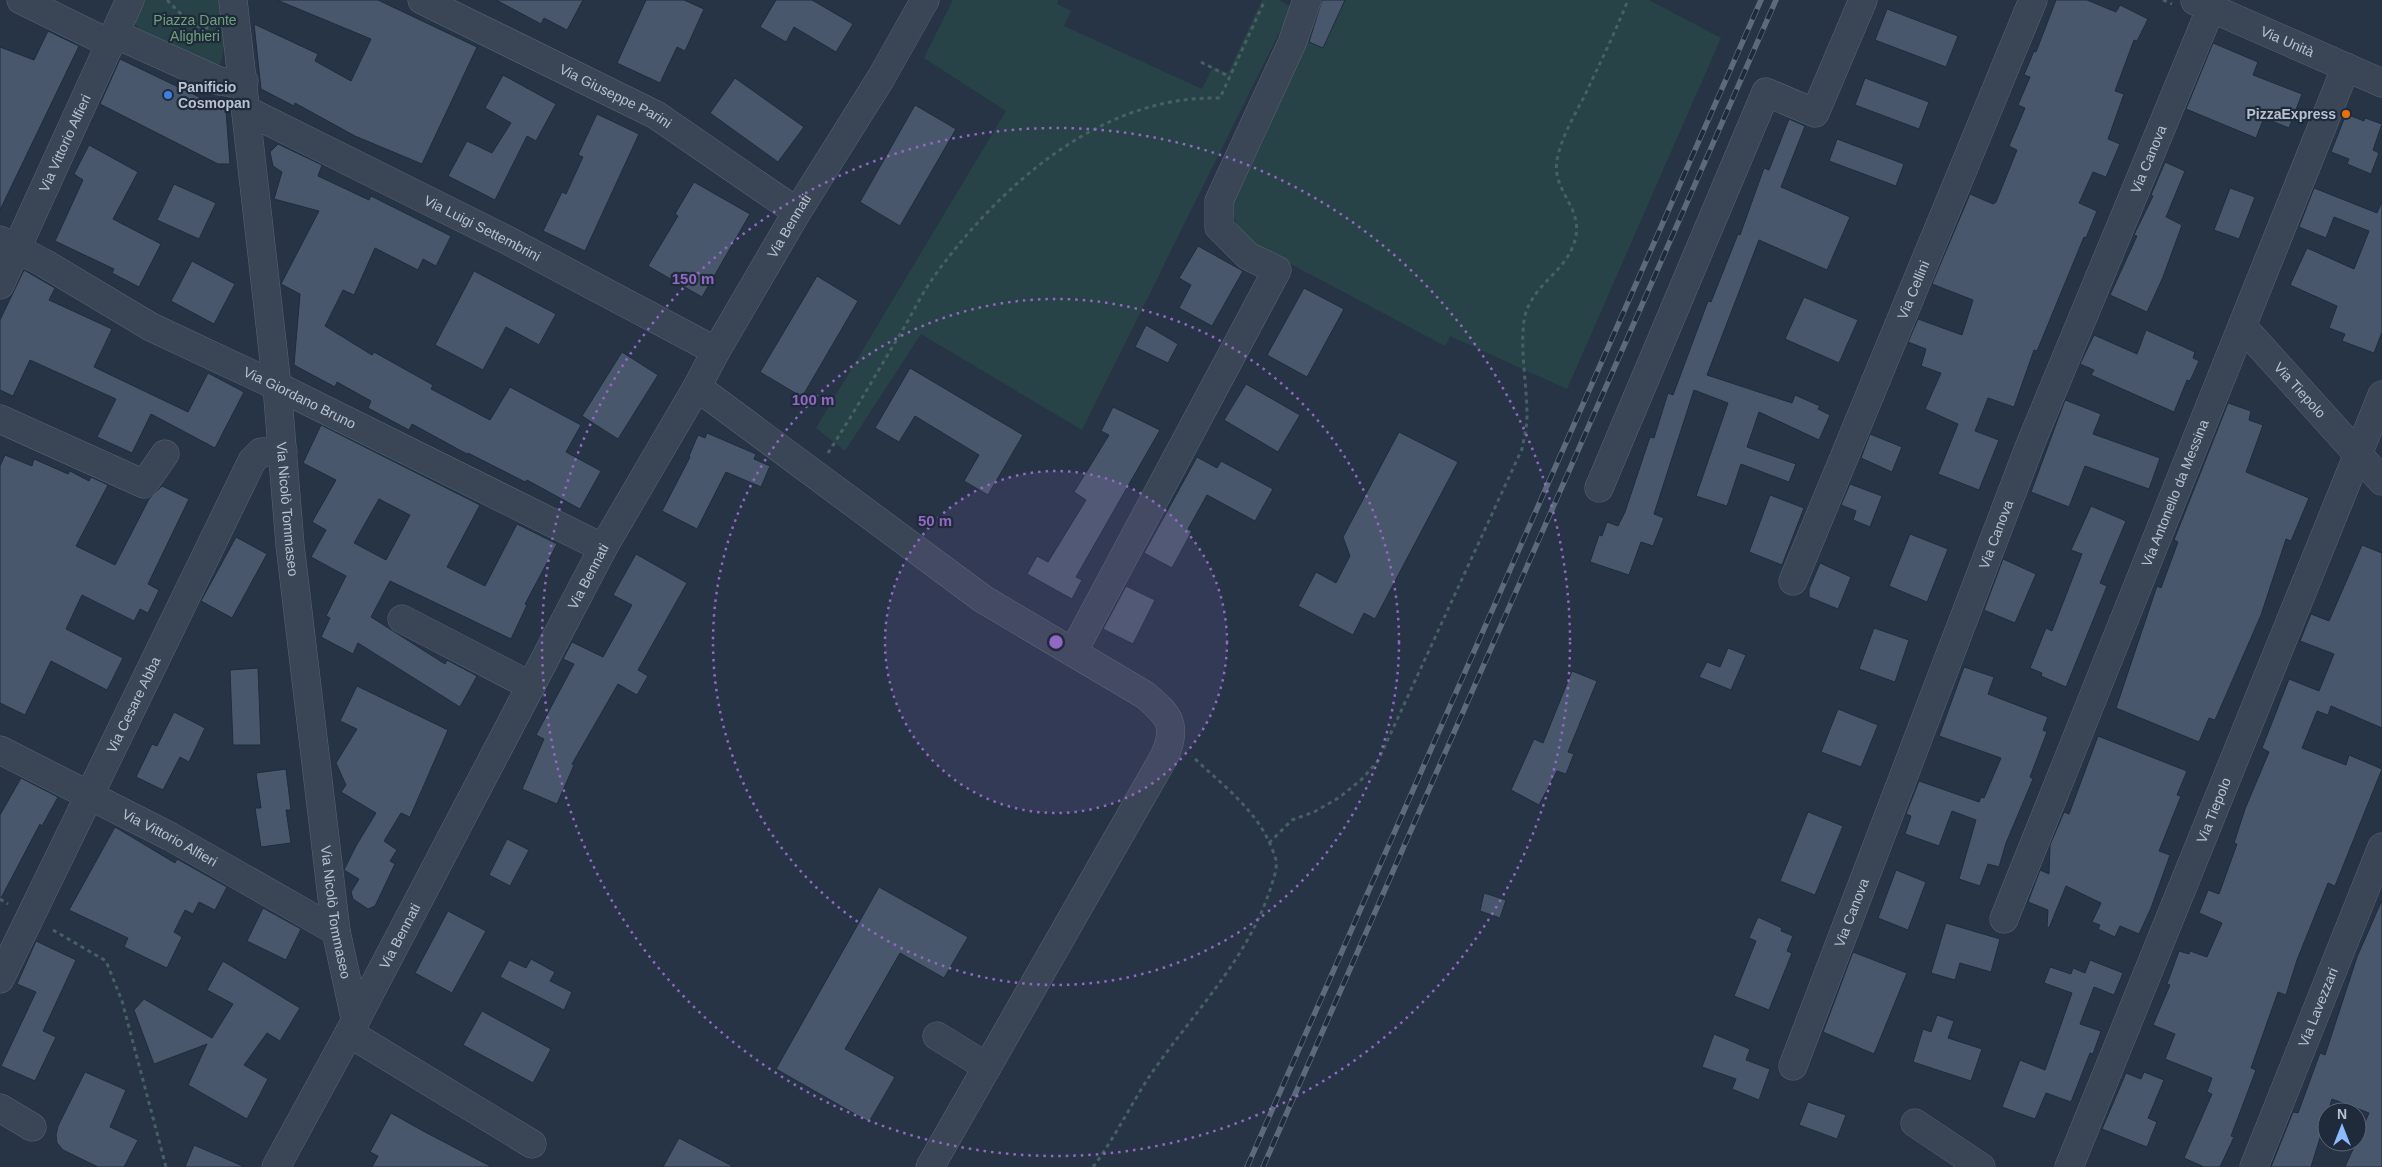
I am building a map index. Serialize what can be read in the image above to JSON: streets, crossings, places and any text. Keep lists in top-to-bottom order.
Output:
{
  "streets": {
    "street": [
      "Via Unità",
      "Via Giuseppe Parini",
      "Via Vittorio Alfieri",
      "Via Canova",
      "Via Bennati",
      "Via Luigi Settembrini",
      "Via Cellini",
      "Via Tiepolo",
      "Via Giordano Bruno",
      "Via Antonello da Messina",
      "Via Nicolò Tommaseo",
      "Via Cesare Abba",
      "Via Lavezzari"
    ]
  },
  "crossings": [
    ["Via Unità", "Via Canova"],
    ["Via Unità", "Via Antonello da Messina"],
    ["Via Giuseppe Parini", "Via Bennati"],
    ["Via Vittorio Alfieri", "Via Giordano Bruno"],
    ["Via Vittorio Alfieri", "Via Nicolò Tommaseo"],
    ["Via Vittorio Alfieri", "Via Cesare Abba"],
    ["Via Bennati", "Via Luigi Settembrini"],
    ["Via Bennati", "Via Giordano Bruno"],
    ["Via Bennati", "Via Nicolò Tommaseo"],
    ["Via Luigi Settembrini", "Via Nicolò Tommaseo"],
    ["Via Tiepolo", "Via Antonello da Messina"],
    ["Via Giordano Bruno", "Via Nicolò Tommaseo"],
    ["Via Nicolò Tommaseo", "Via Cesare Abba"]
  ],
  "parks": ["Piazza Dante Alighieri"],
  "places": ["Panificio Cosmopan", "PizzaExpress"],
  "north": "top",
  "rings": ["150 m", "100 m", "50 m"]
}
